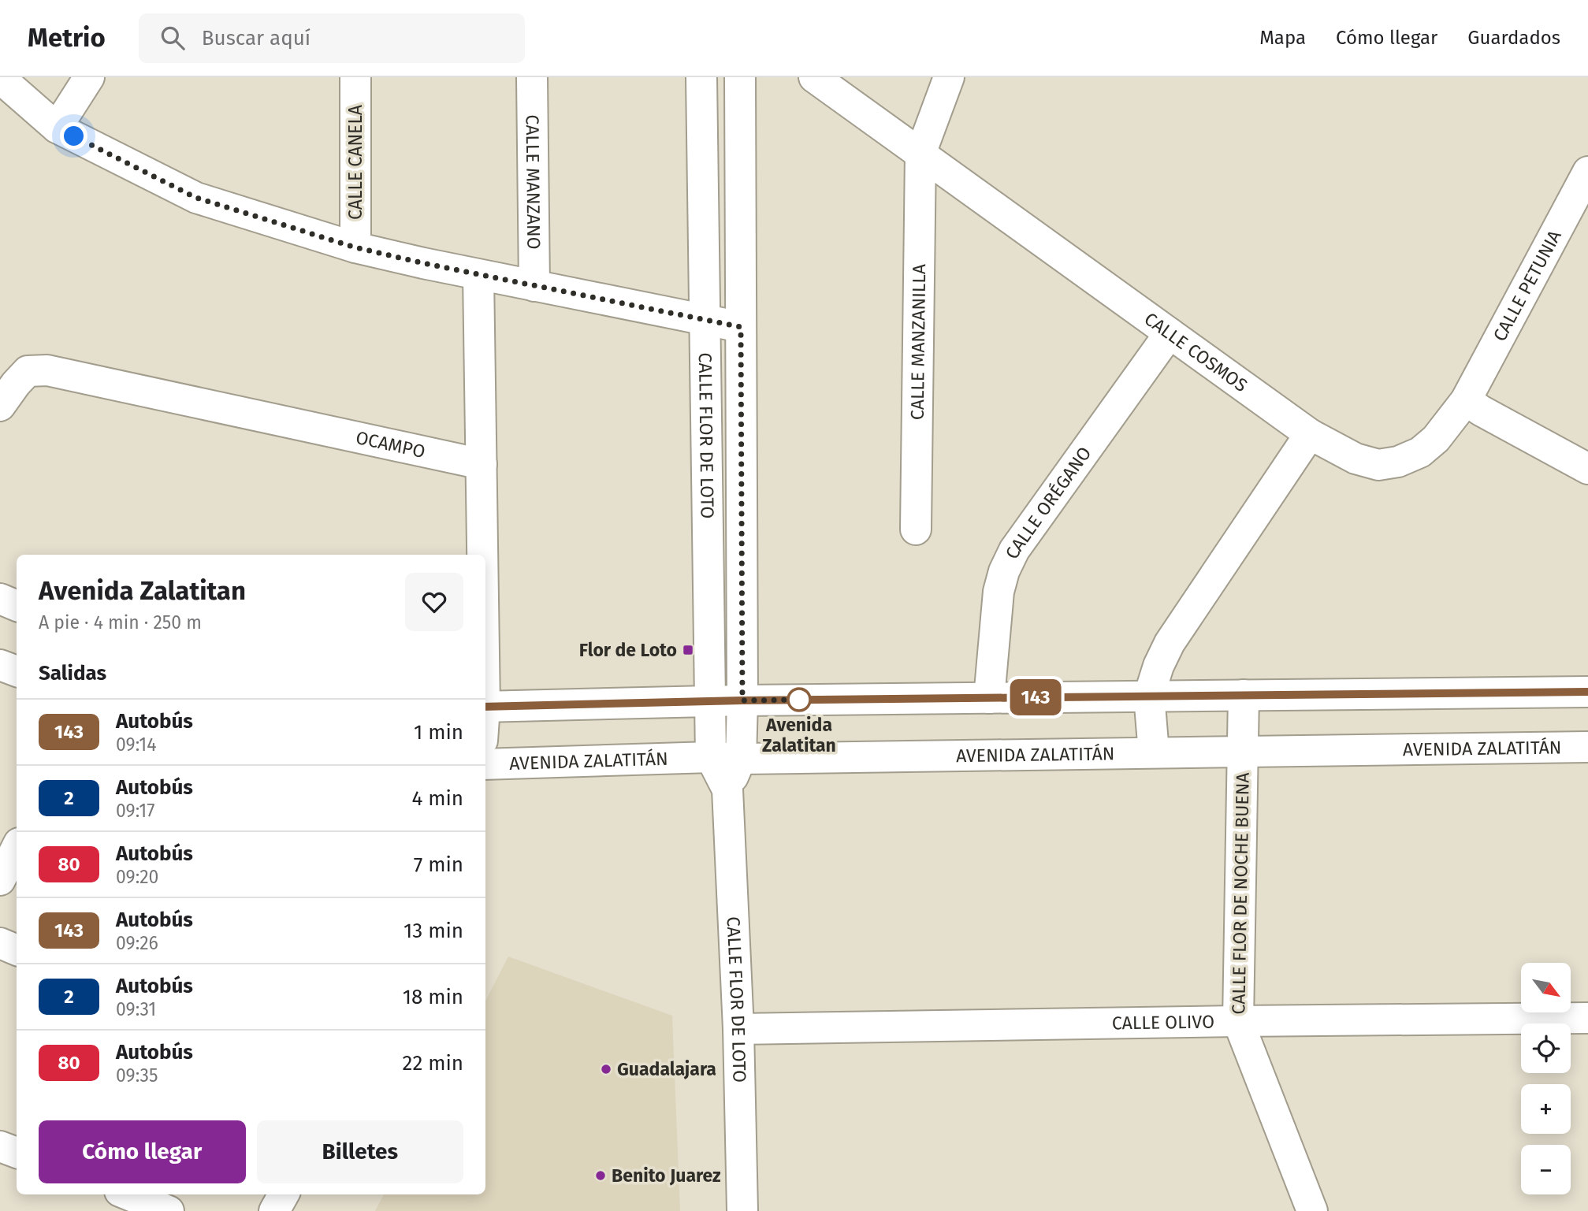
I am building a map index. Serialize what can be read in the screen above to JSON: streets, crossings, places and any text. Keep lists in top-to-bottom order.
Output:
{
  "streets": {
    "street": [
      "CALLE CANELA",
      "CALLE MANZANO",
      "CALLE PETUNIA",
      "CALLE MANZANILLA",
      "CALLE COSMOS",
      "CALLE FLOR DE LOTO",
      "OCAMPO",
      "CALLE ORÉGANO",
      "AVENIDA ZALATITÁN",
      "CALLE FLOR DE NOCHE BUENA",
      "CALLE OLIVO"
    ]
  },
  "crossings": [
    ["CALLE PETUNIA", "CALLE COSMOS"],
    ["CALLE MANZANILLA", "CALLE COSMOS"],
    ["CALLE COSMOS", "CALLE ORÉGANO"],
    ["CALLE FLOR DE LOTO", "AVENIDA ZALATITÁN"],
    ["CALLE FLOR DE LOTO", "CALLE OLIVO"],
    ["AVENIDA ZALATITÁN", "CALLE FLOR DE NOCHE BUENA"],
    ["CALLE FLOR DE NOCHE BUENA", "CALLE OLIVO"]
  ],
  "places": {
    "transit": ["Flor de Loto"],
    "other": ["Avenida Zalatitan", "Guadalajara", "Benito Juarez"]
  },
  "lines": ["bus line 143"],
  "north": "bottom right",
  "page": {
    "header": "Metrio",
    "search": "Buscar aquí",
    "nav": ["Mapa", "Cómo llegar", "Guardados"],
    "on_map": "143",
    "heading": [
      ["Avenida Zalatitan", "A pie · 4 min · 250 m"],
      "Salidas"
    ],
    "list": [
      {
        "mark": "143",
        "name": "Autobús",
        "note": "09:14",
        "value": "1 min"
      },
      {
        "mark": "2",
        "name": "Autobús",
        "note": "09:17",
        "value": "4 min"
      },
      {
        "mark": "80",
        "name": "Autobús",
        "note": "09:20",
        "value": "7 min"
      },
      {
        "mark": "143",
        "name": "Autobús",
        "note": "09:26",
        "value": "13 min"
      },
      {
        "mark": "2",
        "name": "Autobús",
        "note": "09:31",
        "value": "18 min"
      },
      {
        "mark": "80",
        "name": "Autobús",
        "note": "09:35",
        "value": "22 min"
      }
    ],
    "map_buttons": ["+", "−"],
    "buttons": ["Cómo llegar", "Billetes"]
  }
}
